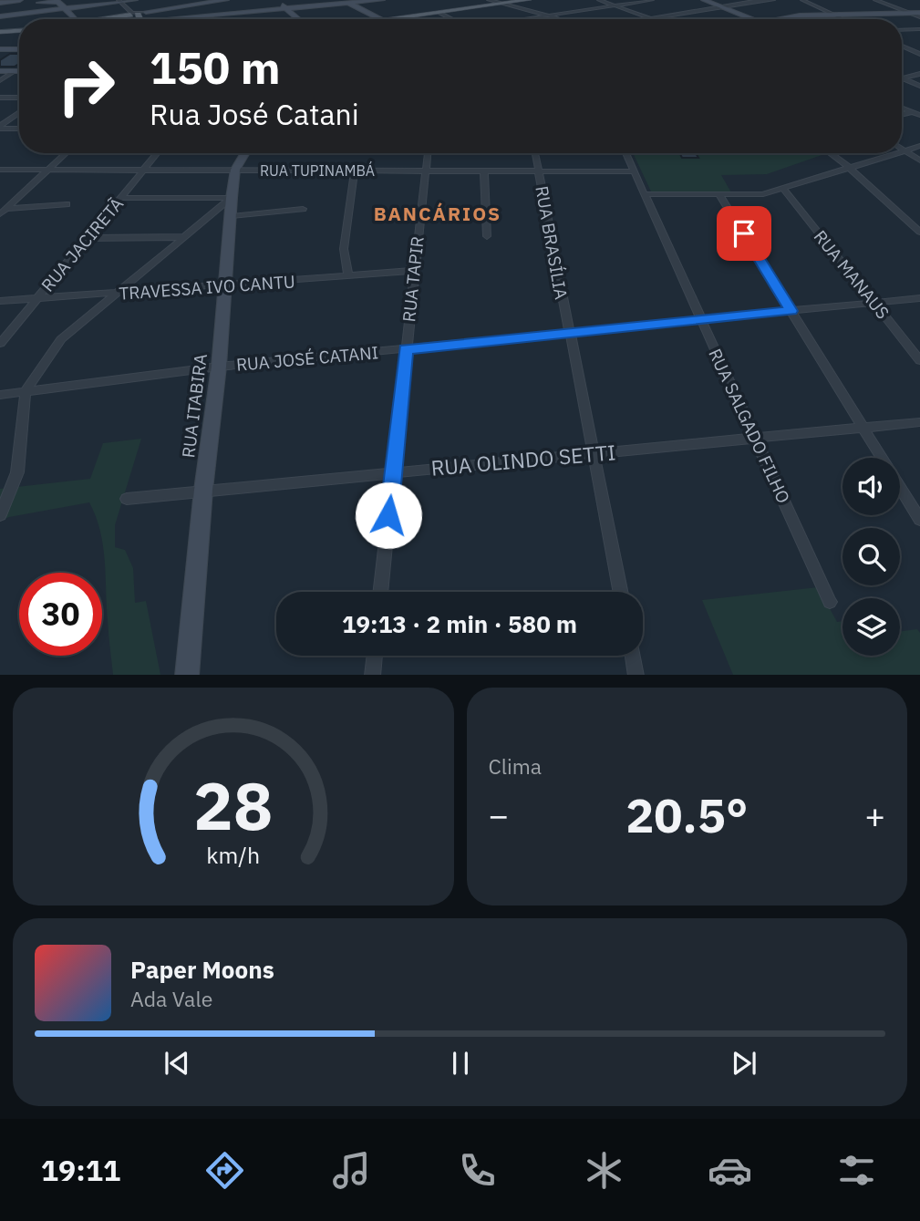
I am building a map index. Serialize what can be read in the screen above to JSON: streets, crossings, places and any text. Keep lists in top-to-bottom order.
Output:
{
  "streets": {
    "street": [
      "RUA TUPINAMBÁ",
      "RUA BRASÍLIA",
      "RUA JACIRETÃ",
      "RUA MANAUS",
      "RUA TAPIR",
      "TRAVESSA IVO CANTU",
      "RUA JOSÉ CATANI",
      "RUA ITABIRA",
      "RUA SALGADO FILHO",
      "RUA OLINDO SETTI"
    ]
  },
  "crossings": [
    ["RUA TUPINAMBÁ", "RUA BRASÍLIA"],
    ["RUA TUPINAMBÁ", "RUA JACIRETÃ"],
    ["RUA TUPINAMBÁ", "RUA TAPIR"],
    ["RUA TUPINAMBÁ", "RUA ITABIRA"],
    ["RUA TUPINAMBÁ", "RUA SALGADO FILHO"],
    ["RUA BRASÍLIA", "RUA JOSÉ CATANI"],
    ["RUA BRASÍLIA", "RUA OLINDO SETTI"],
    ["RUA JACIRETÃ", "TRAVESSA IVO CANTU"],
    ["RUA MANAUS", "RUA JOSÉ CATANI"],
    ["RUA TAPIR", "TRAVESSA IVO CANTU"],
    ["RUA TAPIR", "RUA JOSÉ CATANI"],
    ["RUA TAPIR", "RUA OLINDO SETTI"],
    ["TRAVESSA IVO CANTU", "RUA ITABIRA"],
    ["RUA JOSÉ CATANI", "RUA ITABIRA"],
    ["RUA JOSÉ CATANI", "RUA SALGADO FILHO"],
    ["RUA ITABIRA", "RUA OLINDO SETTI"],
    ["RUA SALGADO FILHO", "RUA OLINDO SETTI"]
  ],
  "districts": ["BANCÁRIOS"],
  "page": {
    "turn": ["150 m", "Rua José Catani"],
    "limit": "30",
    "trip": "19:13 · 2 min · 580 m",
    "tile": "Clima",
    "heat": ["−", "20.5°", "+"],
    "song": ["Paper Moons", "Ada Vale"],
    "tabs": "19:11",
    "gauge": ["28", "km/h"]
  }
}
